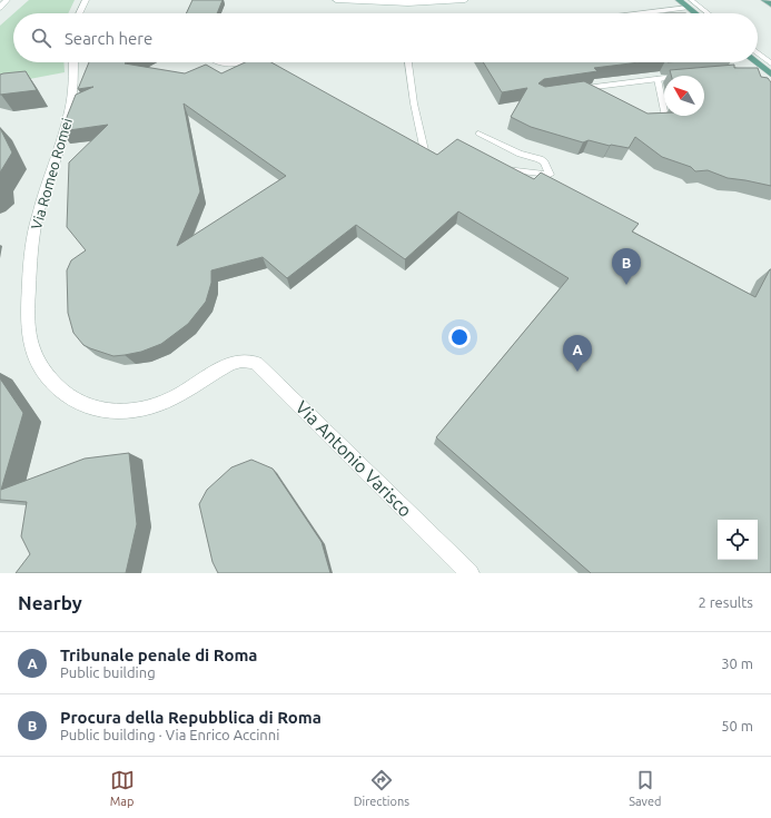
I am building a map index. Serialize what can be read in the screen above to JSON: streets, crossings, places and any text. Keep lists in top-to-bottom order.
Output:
{
  "streets": {
    "street": ["Via Romeo Romei", "Via Antonio Varisco"]
  },
  "crossings": [
    ["Via Romeo Romei", "Via Antonio Varisco"]
  ],
  "north": "top left",
  "page": {
    "search": "Search here",
    "pins": ["B", "A"],
    "heading": ["Nearby", "2 results"],
    "list": [
      {
        "mark": "A",
        "name": "Tribunale penale di Roma",
        "note": "Public building",
        "value": "30 m"
      },
      {
        "mark": "B",
        "name": "Procura della Repubblica di Roma",
        "note": "Public building · Via Enrico Accinni",
        "value": "50 m"
      }
    ],
    "nav": ["Map", "Directions", "Saved"]
  }
}
